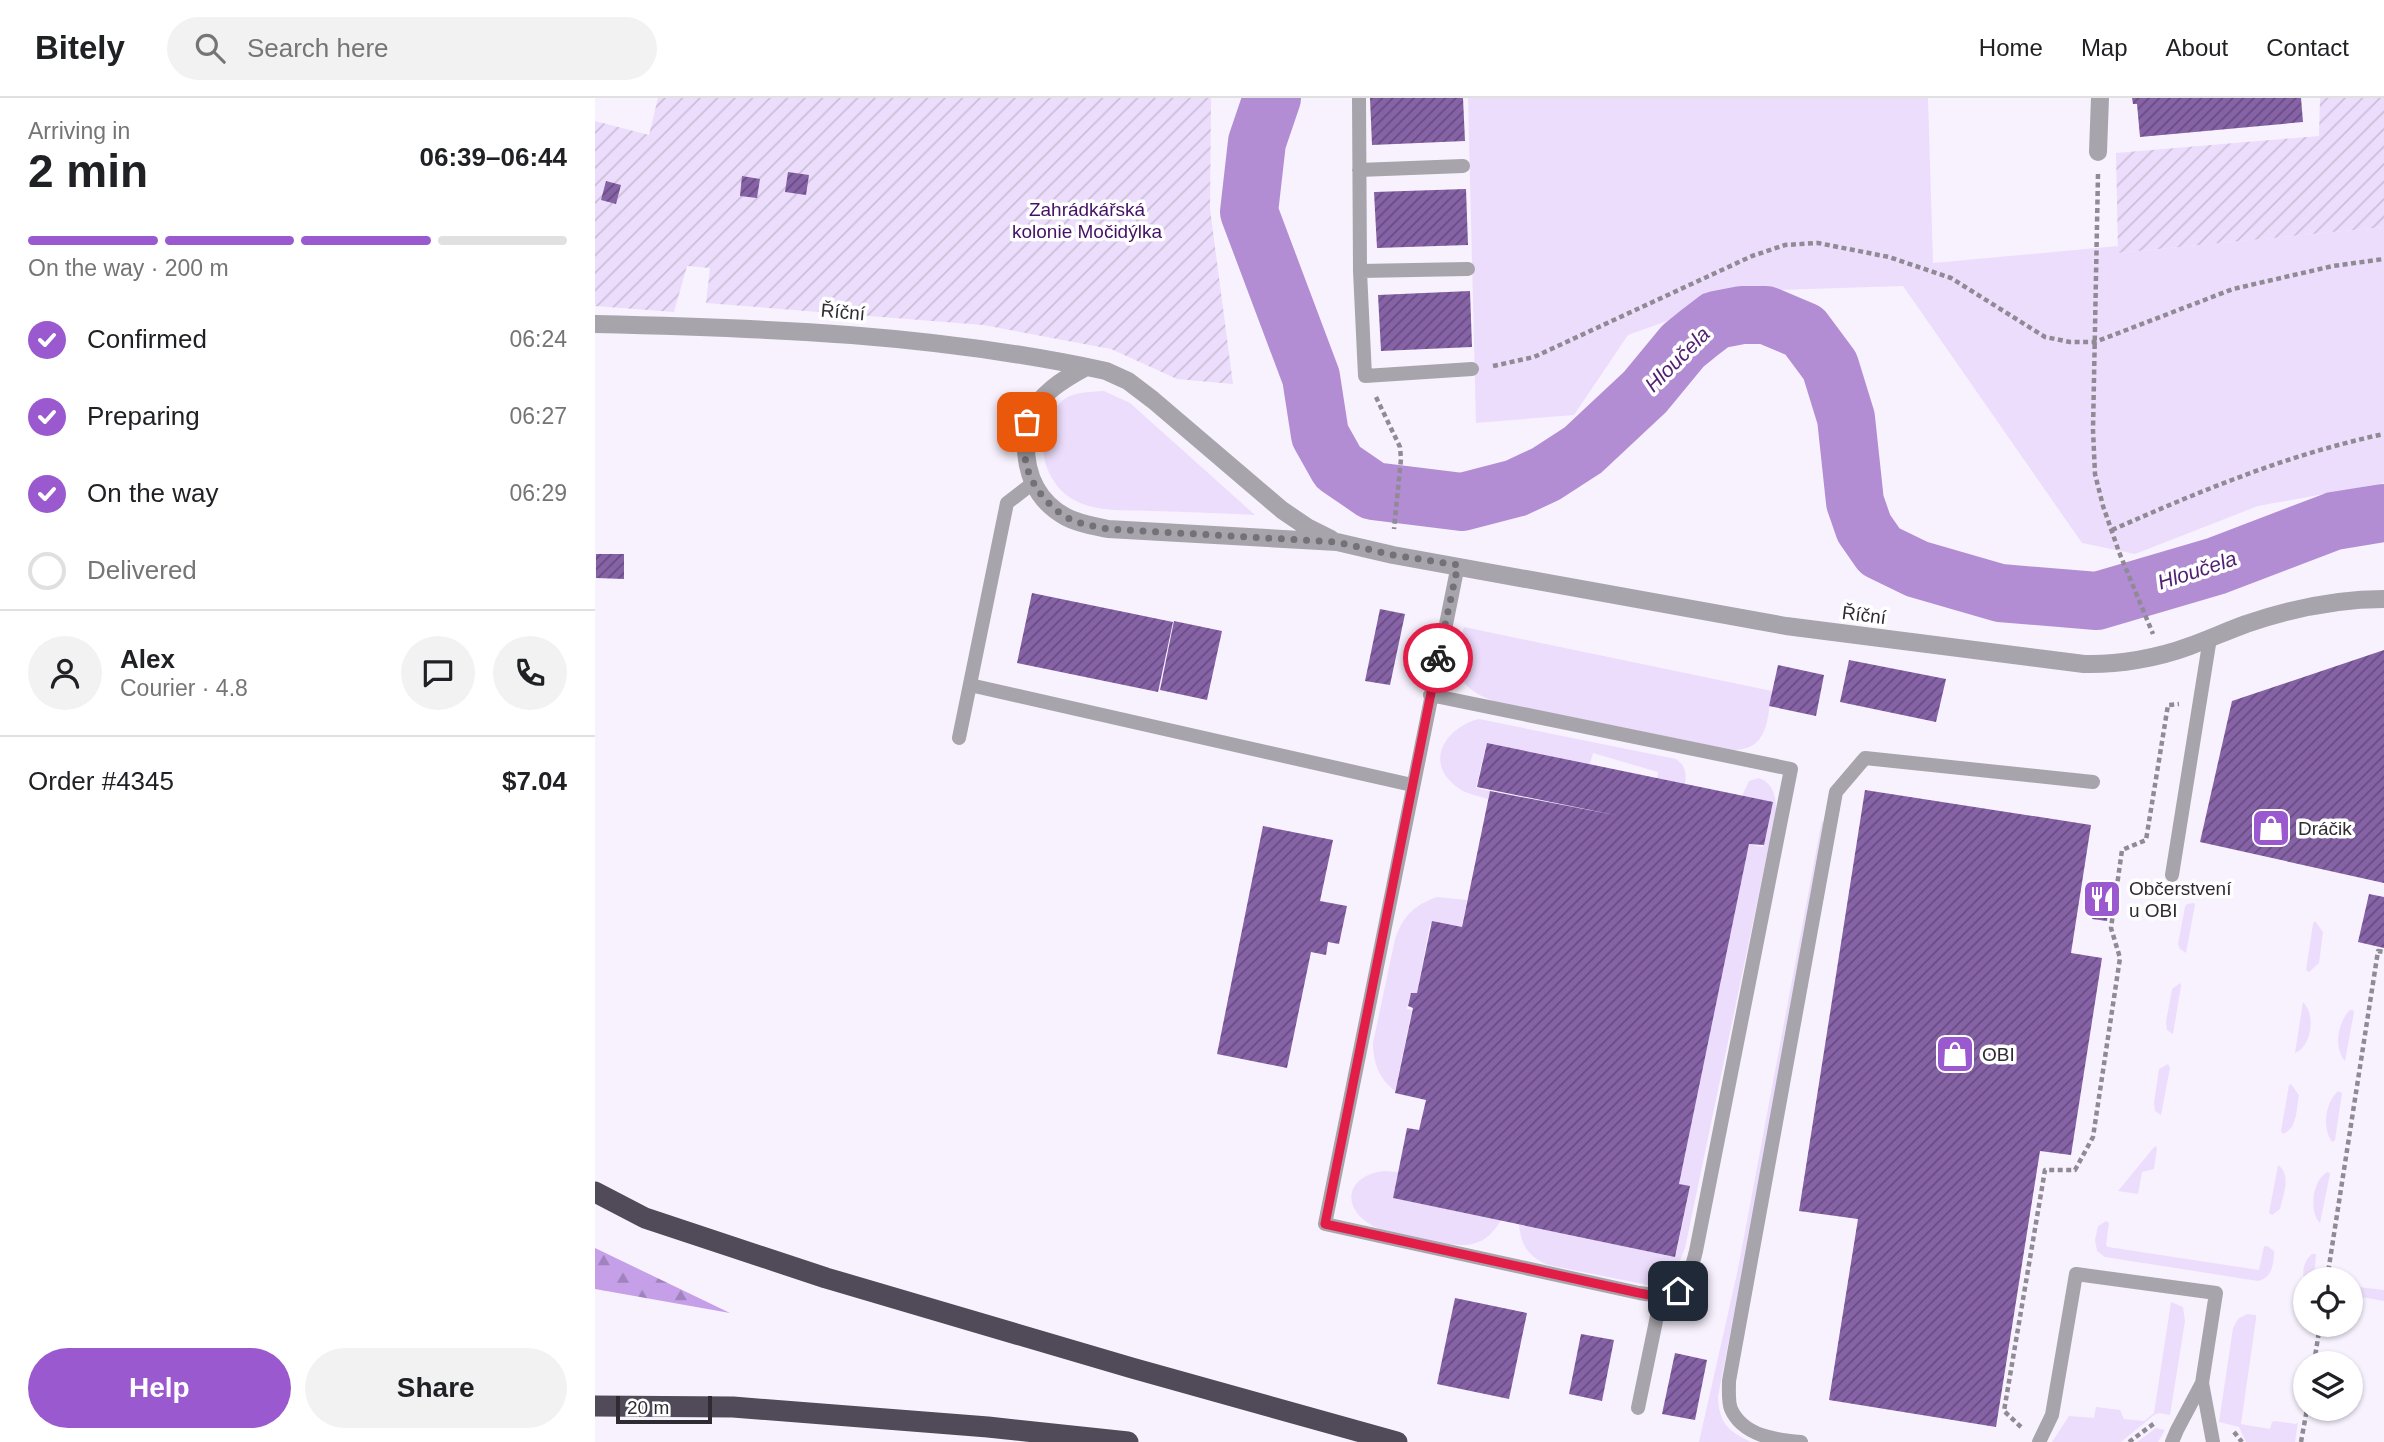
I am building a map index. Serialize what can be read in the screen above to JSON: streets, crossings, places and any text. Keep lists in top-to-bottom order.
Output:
{
  "streets": {
    "street": ["Říční"]
  },
  "water": ["Hloučela"],
  "parks": ["Zahrádkářská kolonie Močidýlka"],
  "places": {
    "shop": ["Dráčik", "OBI"],
    "restaurant": ["Občerstvení u OBI"]
  },
  "scale_bar": "20 m",
  "page": {
    "header": "Bitely",
    "search": "Search here",
    "nav": [
      "Home",
      "Map",
      "About",
      "Contact"
    ],
    "heading": ["2 min", "Arriving in", "06:39–06:44"],
    "panel": [
      "Alex",
      "Courier · 4.8",
      "Order #4345",
      "$7.04"
    ],
    "bar": "On the way · 200 m",
    "list": [
      ["Confirmed", "06:24"],
      ["Preparing", "06:27"],
      ["On the way", "06:29"],
      "Delivered"
    ],
    "buttons": ["Help", "Share"],
    "scale": "20 m"
  }
}
